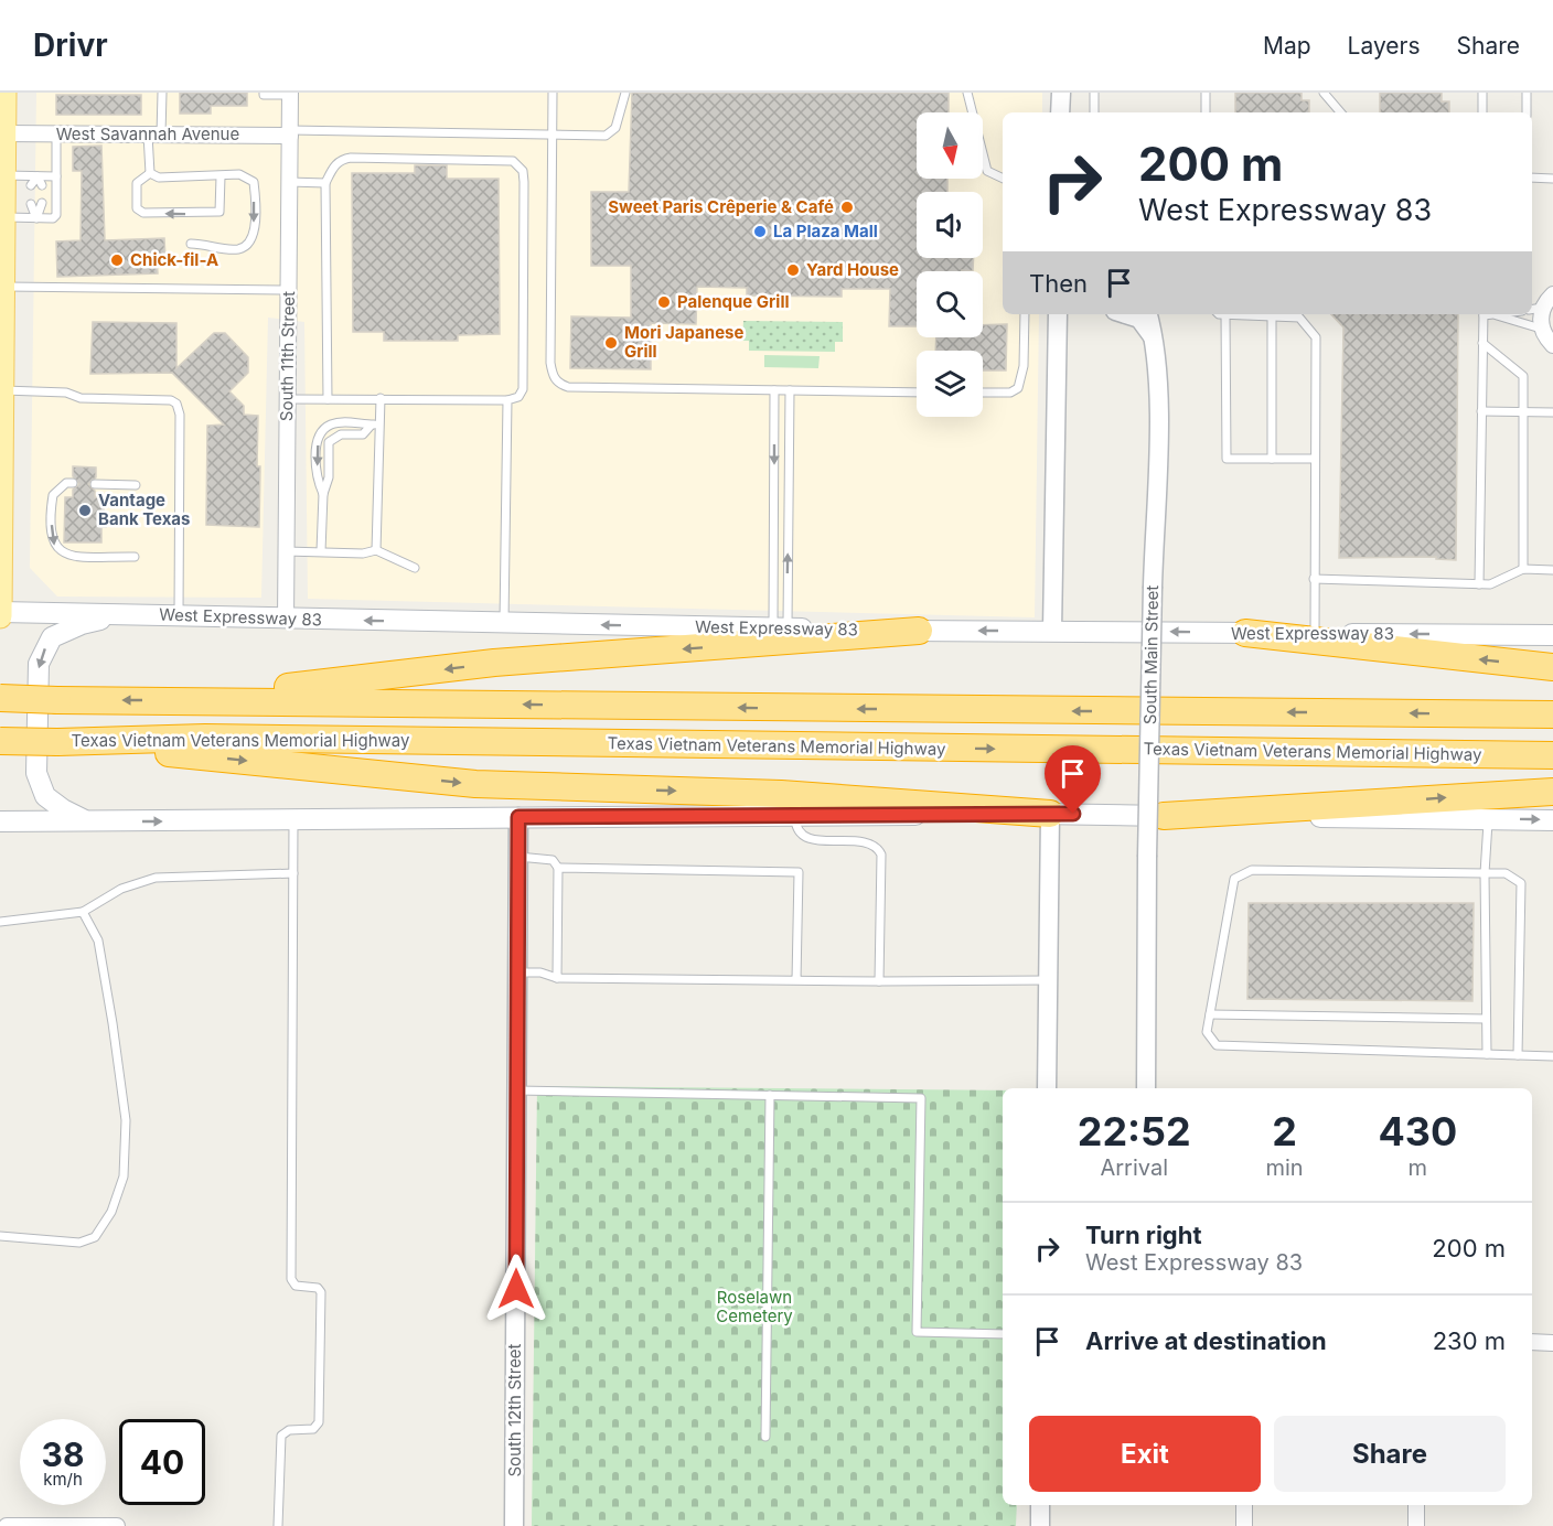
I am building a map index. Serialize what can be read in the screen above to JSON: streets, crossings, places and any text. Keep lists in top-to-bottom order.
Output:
{
  "streets": {
    "highway": ["Texas Vietnam Veterans Memorial Highway"],
    "main road": ["West Expressway 83"],
    "street": [
      "West Savannah Avenue",
      "South 11th Street",
      "South Main Street",
      "South 12th Street"
    ]
  },
  "crossings": [
    ["West Savannah Avenue", "South 11th Street"],
    ["South 11th Street", "West Expressway 83"]
  ],
  "one_way": ["West Expressway 83"],
  "parks": ["Roselawn Cemetery"],
  "places": [
    "Sweet Paris Crêperie & Café",
    "La Plaza Mall",
    "Chick-fil-A",
    "Yard House",
    "Palenque Grill",
    "Mori Japanese Grill",
    "Vantage Bank Texas"
  ],
  "north": "bottom",
  "page": {
    "header": "Drivr",
    "nav": ["Map", "Layers", "Share"],
    "turn": ["200 m", "West Expressway 83"],
    "then": "Then",
    "eta": [
      "22:52",
      "Arrival",
      "2",
      "min",
      "430",
      "m"
    ],
    "list": [
      {
        "name": "Turn right",
        "note": "West Expressway 83",
        "value": "200 m"
      },
      {
        "name": "Arrive at destination",
        "value": "230 m"
      }
    ],
    "buttons": ["Exit", "Share"],
    "speed": "38 km/h",
    "limit": "40"
  }
}
